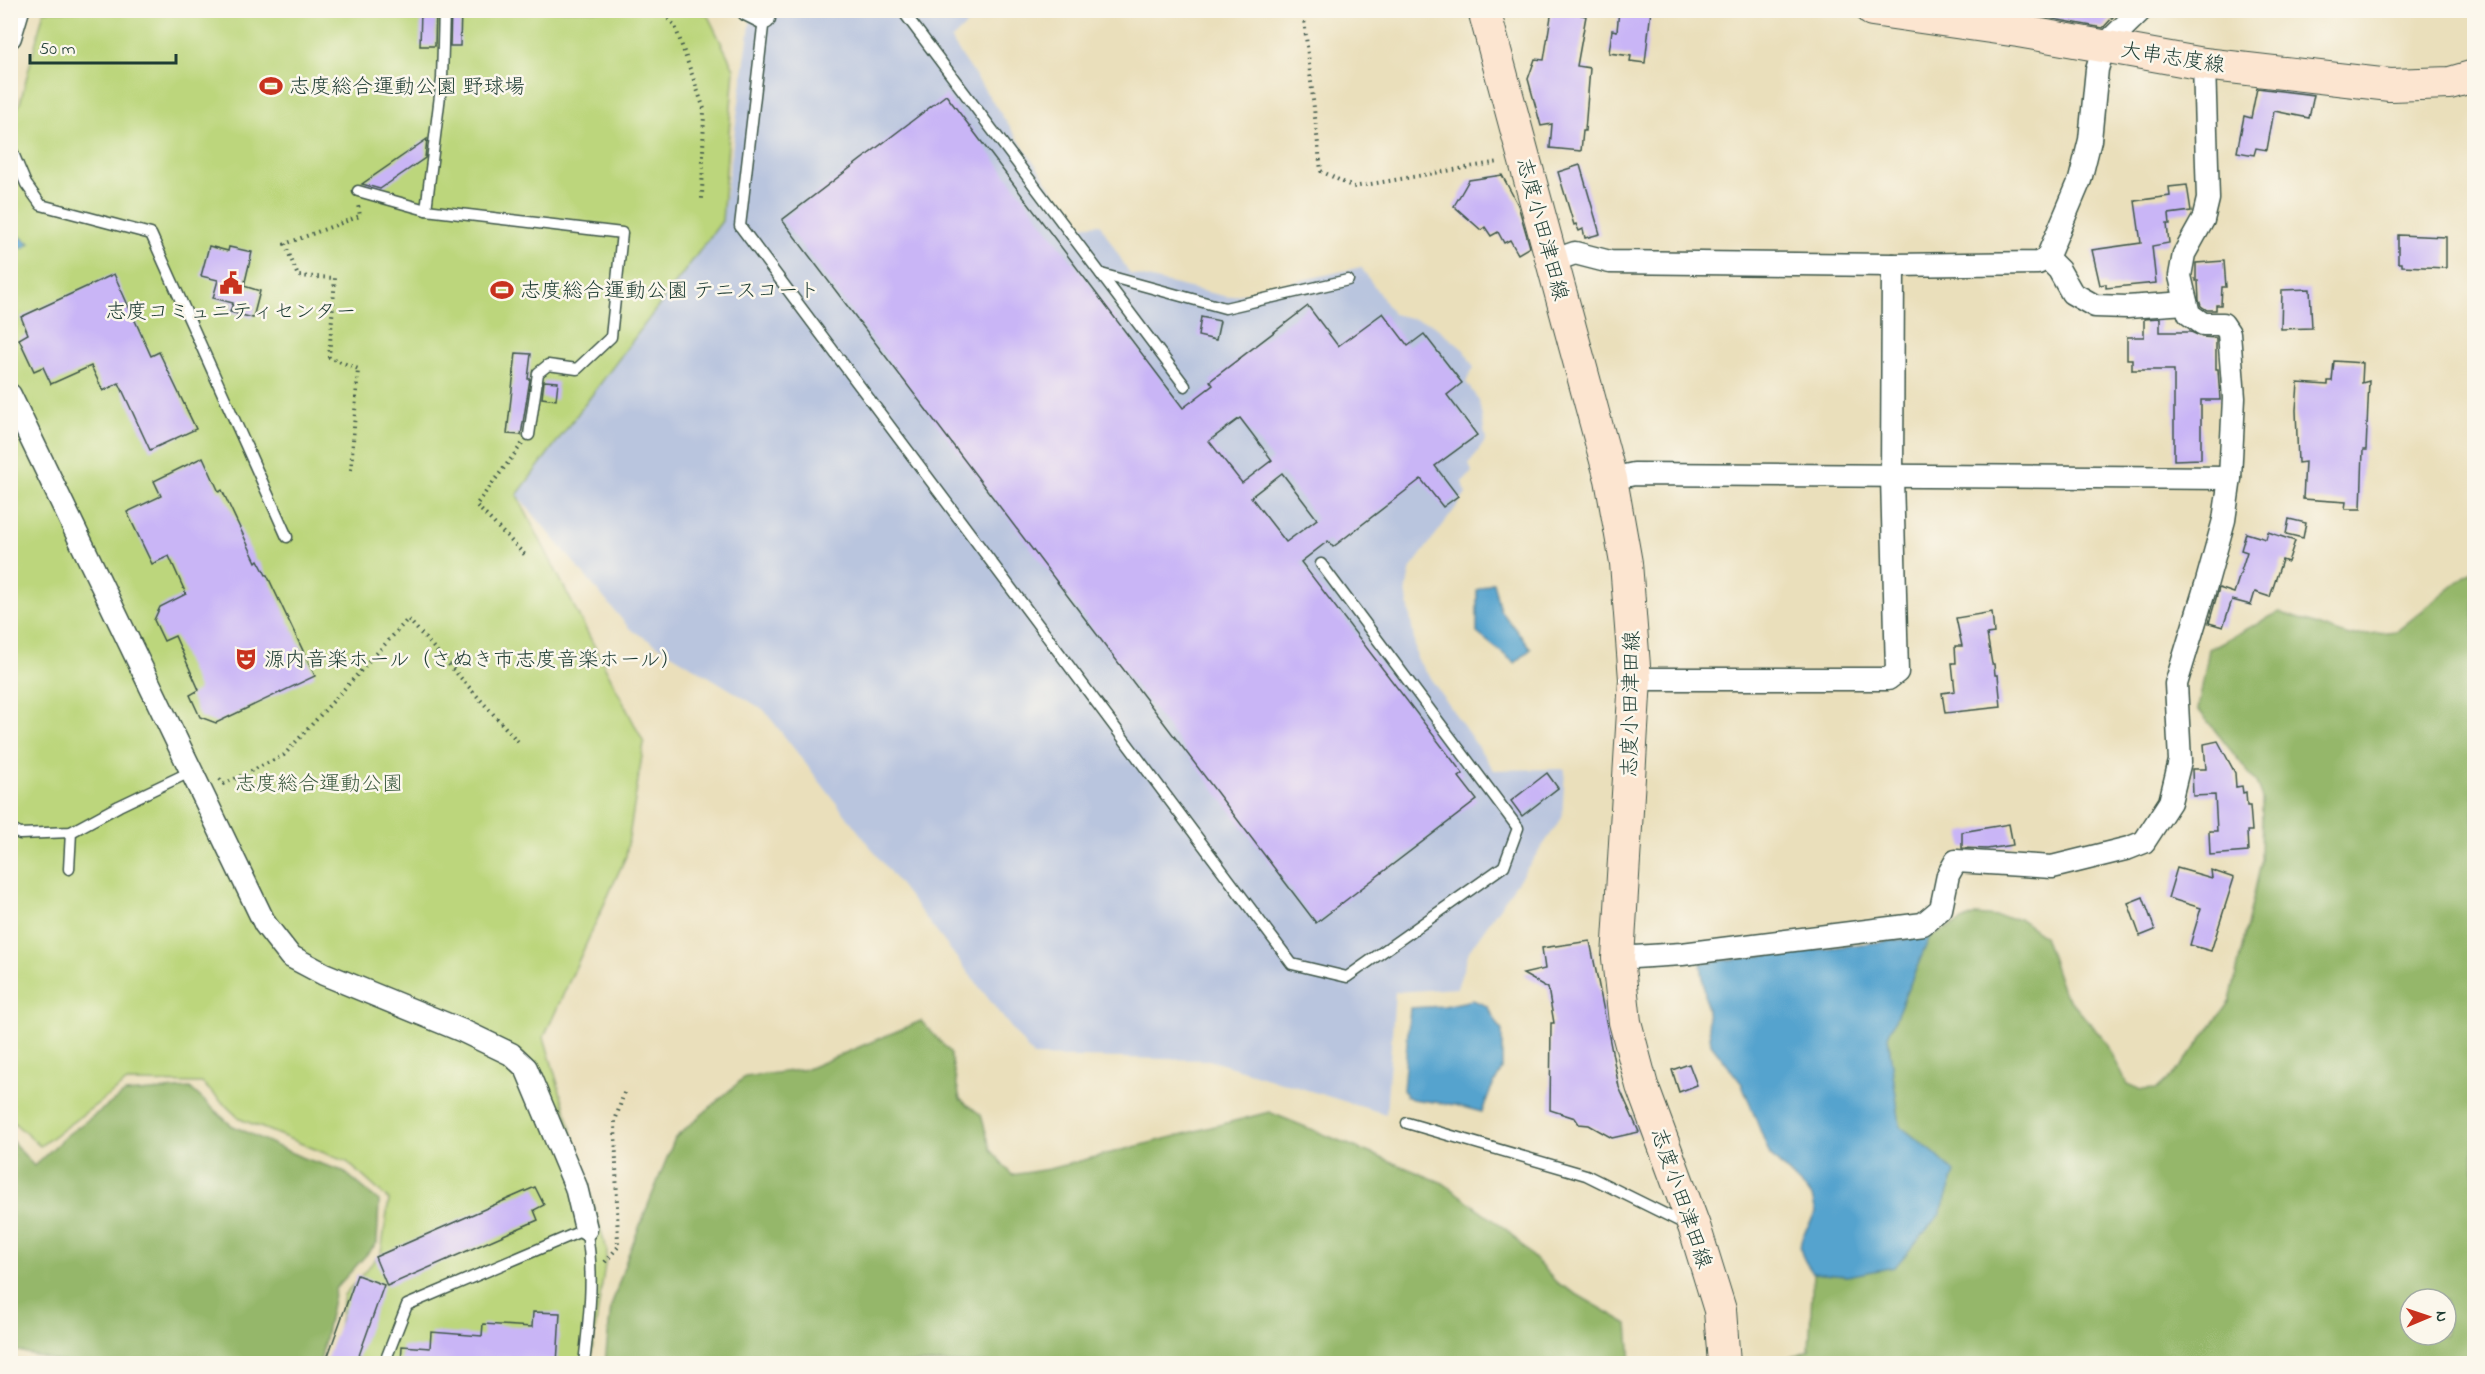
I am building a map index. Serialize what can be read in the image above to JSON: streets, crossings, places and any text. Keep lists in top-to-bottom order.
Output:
{
  "streets": {
    "main road": ["大串志度線", "志度小田津田線"]
  },
  "parks": ["志度総合運動公園"],
  "places": {
    "sports": ["志度総合運動公園 野球場", "志度総合運動公園 テニスコート"],
    "public building": ["志度コミュニティセンター"],
    "theatre": ["源内音楽ホール（さぬき市志度音楽ホール）"]
  },
  "scale_bar": "50 m",
  "north": "right"
}
